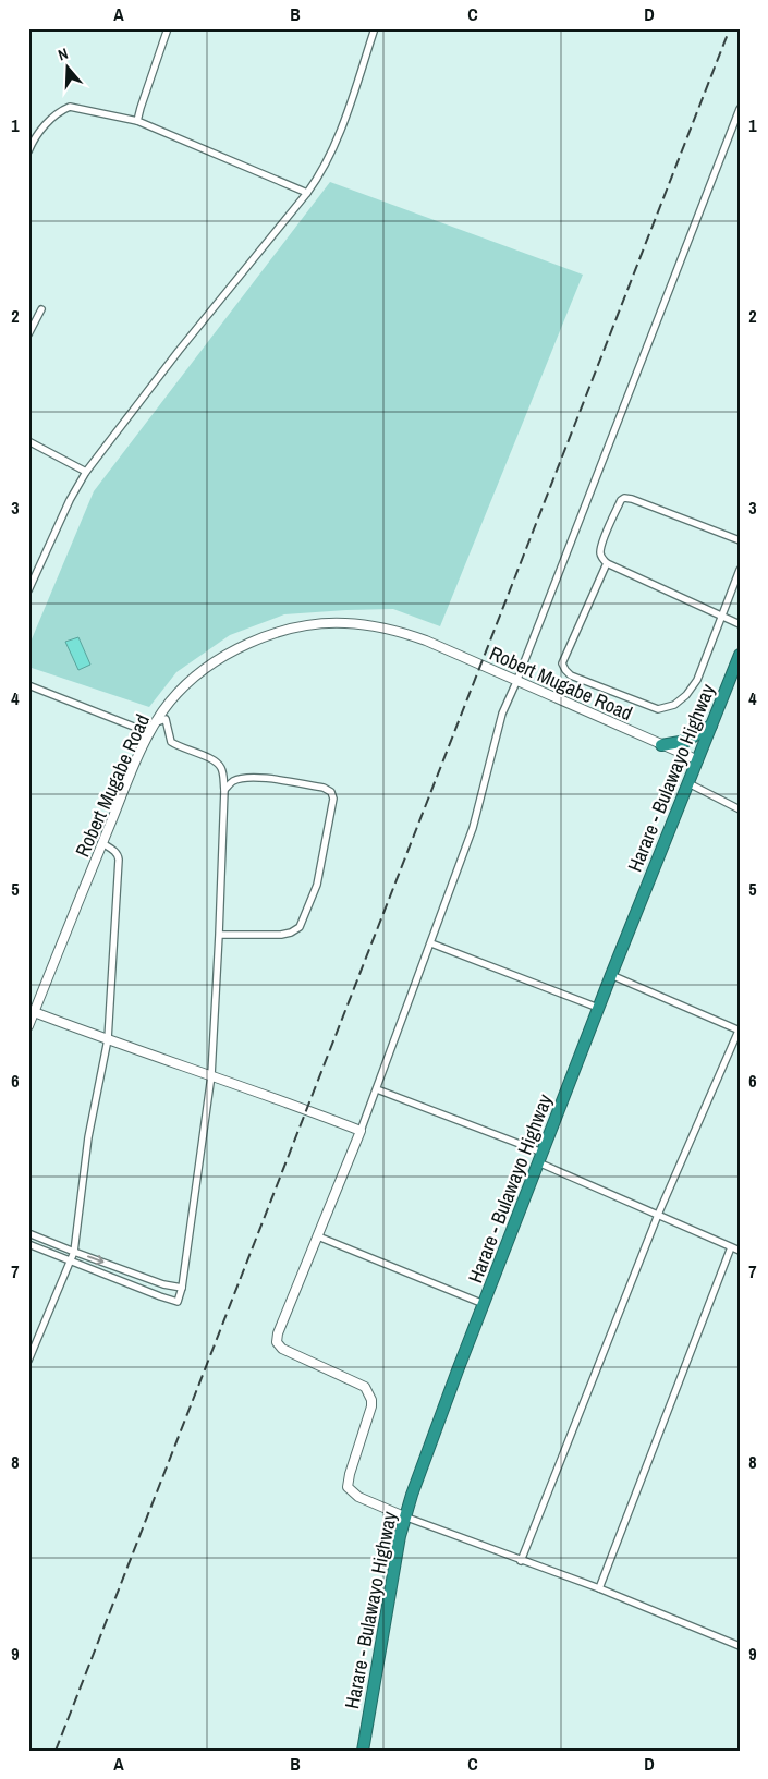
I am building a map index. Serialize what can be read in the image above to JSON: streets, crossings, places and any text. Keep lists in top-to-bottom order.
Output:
{
  "streets": {
    "highway": ["Harare - Bulawayo Highway"],
    "street": ["Robert Mugabe Road"]
  },
  "crossings": [
    ["Robert Mugabe Road", "Harare - Bulawayo Highway"]
  ],
  "north": "top",
  "grid": {
    "columns": [
      "A",
      "B",
      "C",
      "D"
    ],
    "rows": [
      "1",
      "2",
      "3",
      "4",
      "5",
      "6",
      "7",
      "8",
      "9"
    ]
  }
}
